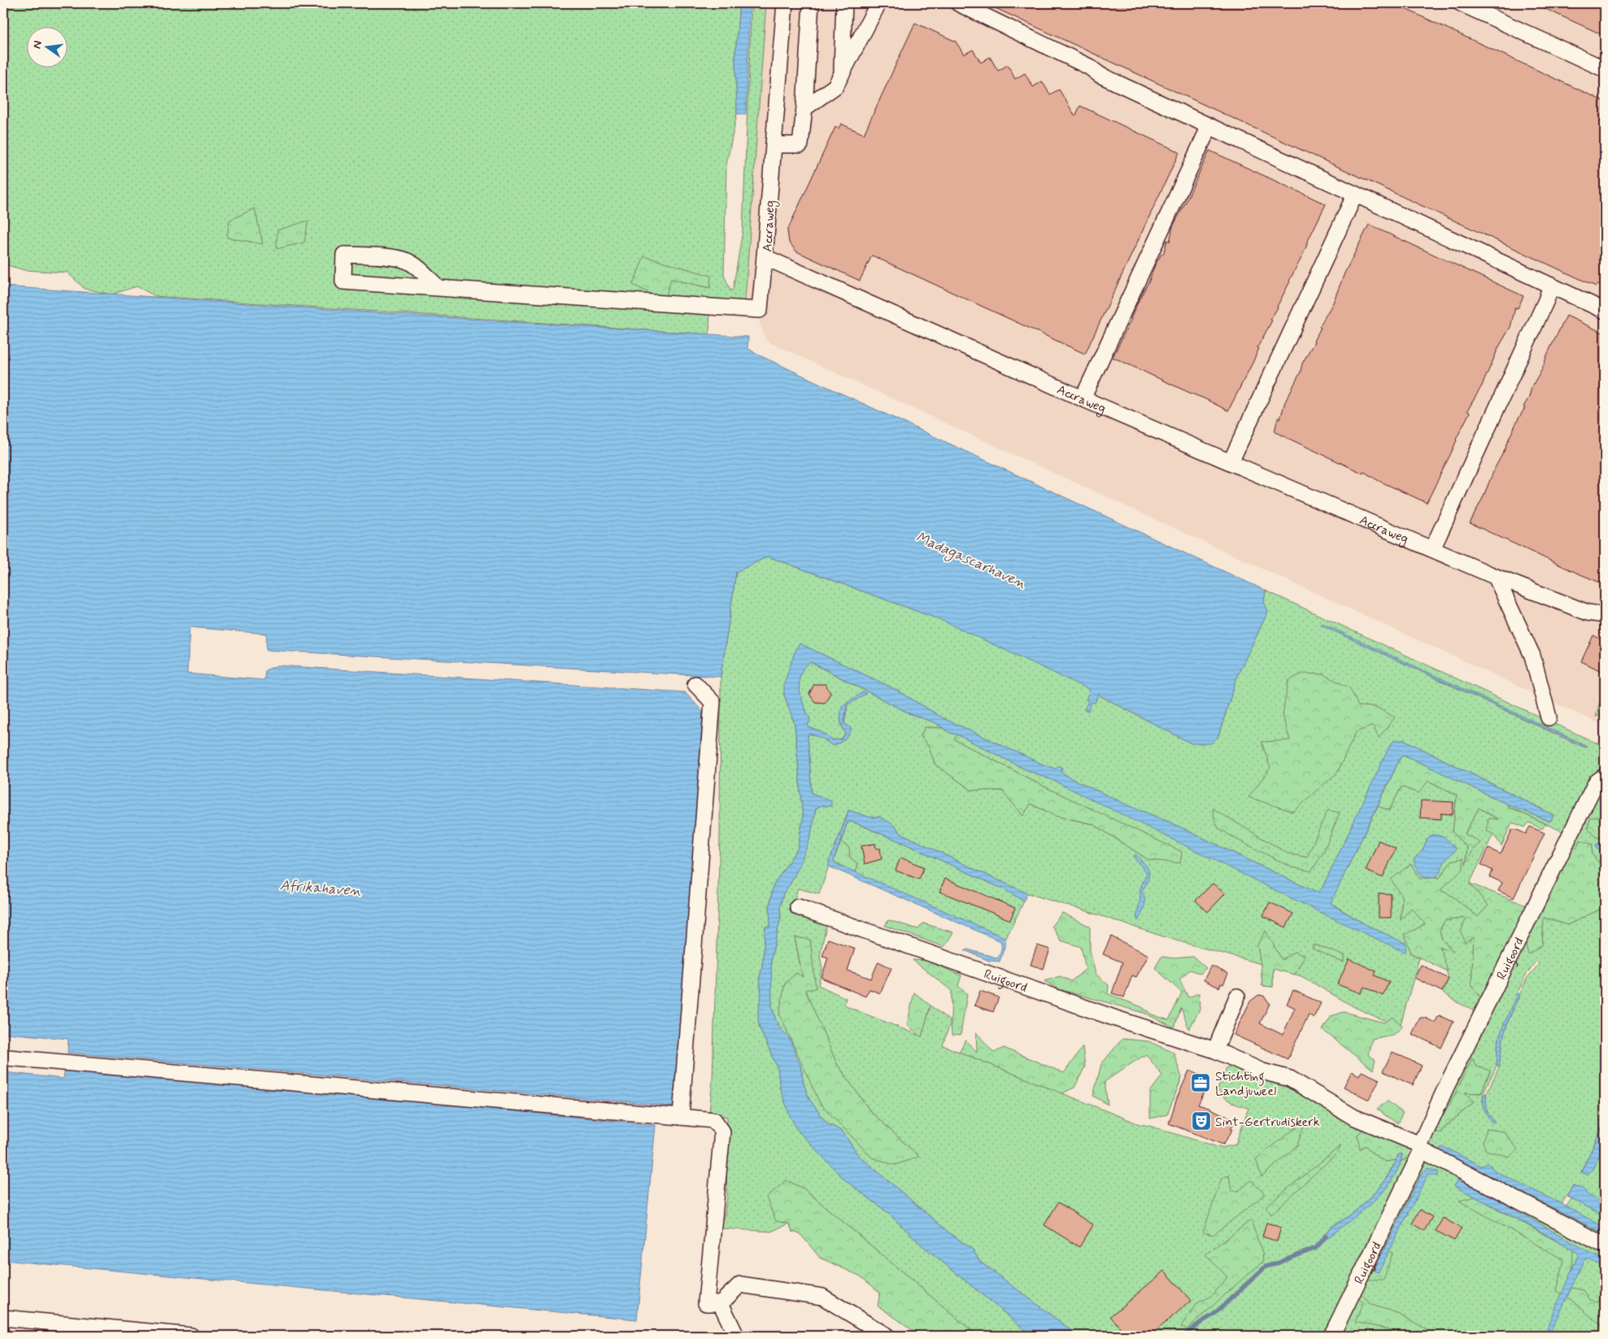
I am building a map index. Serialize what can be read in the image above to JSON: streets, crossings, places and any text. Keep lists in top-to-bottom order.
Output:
{
  "streets": {
    "street": ["Accraweg", "Ruigoord"]
  },
  "water": ["Madagascarhaven", "Afrikahaven"],
  "places": {
    "office": ["Stichting Landjuweel"],
    "theatre": ["Sint-Gertrudiskerk"]
  },
  "north": "left"
}
